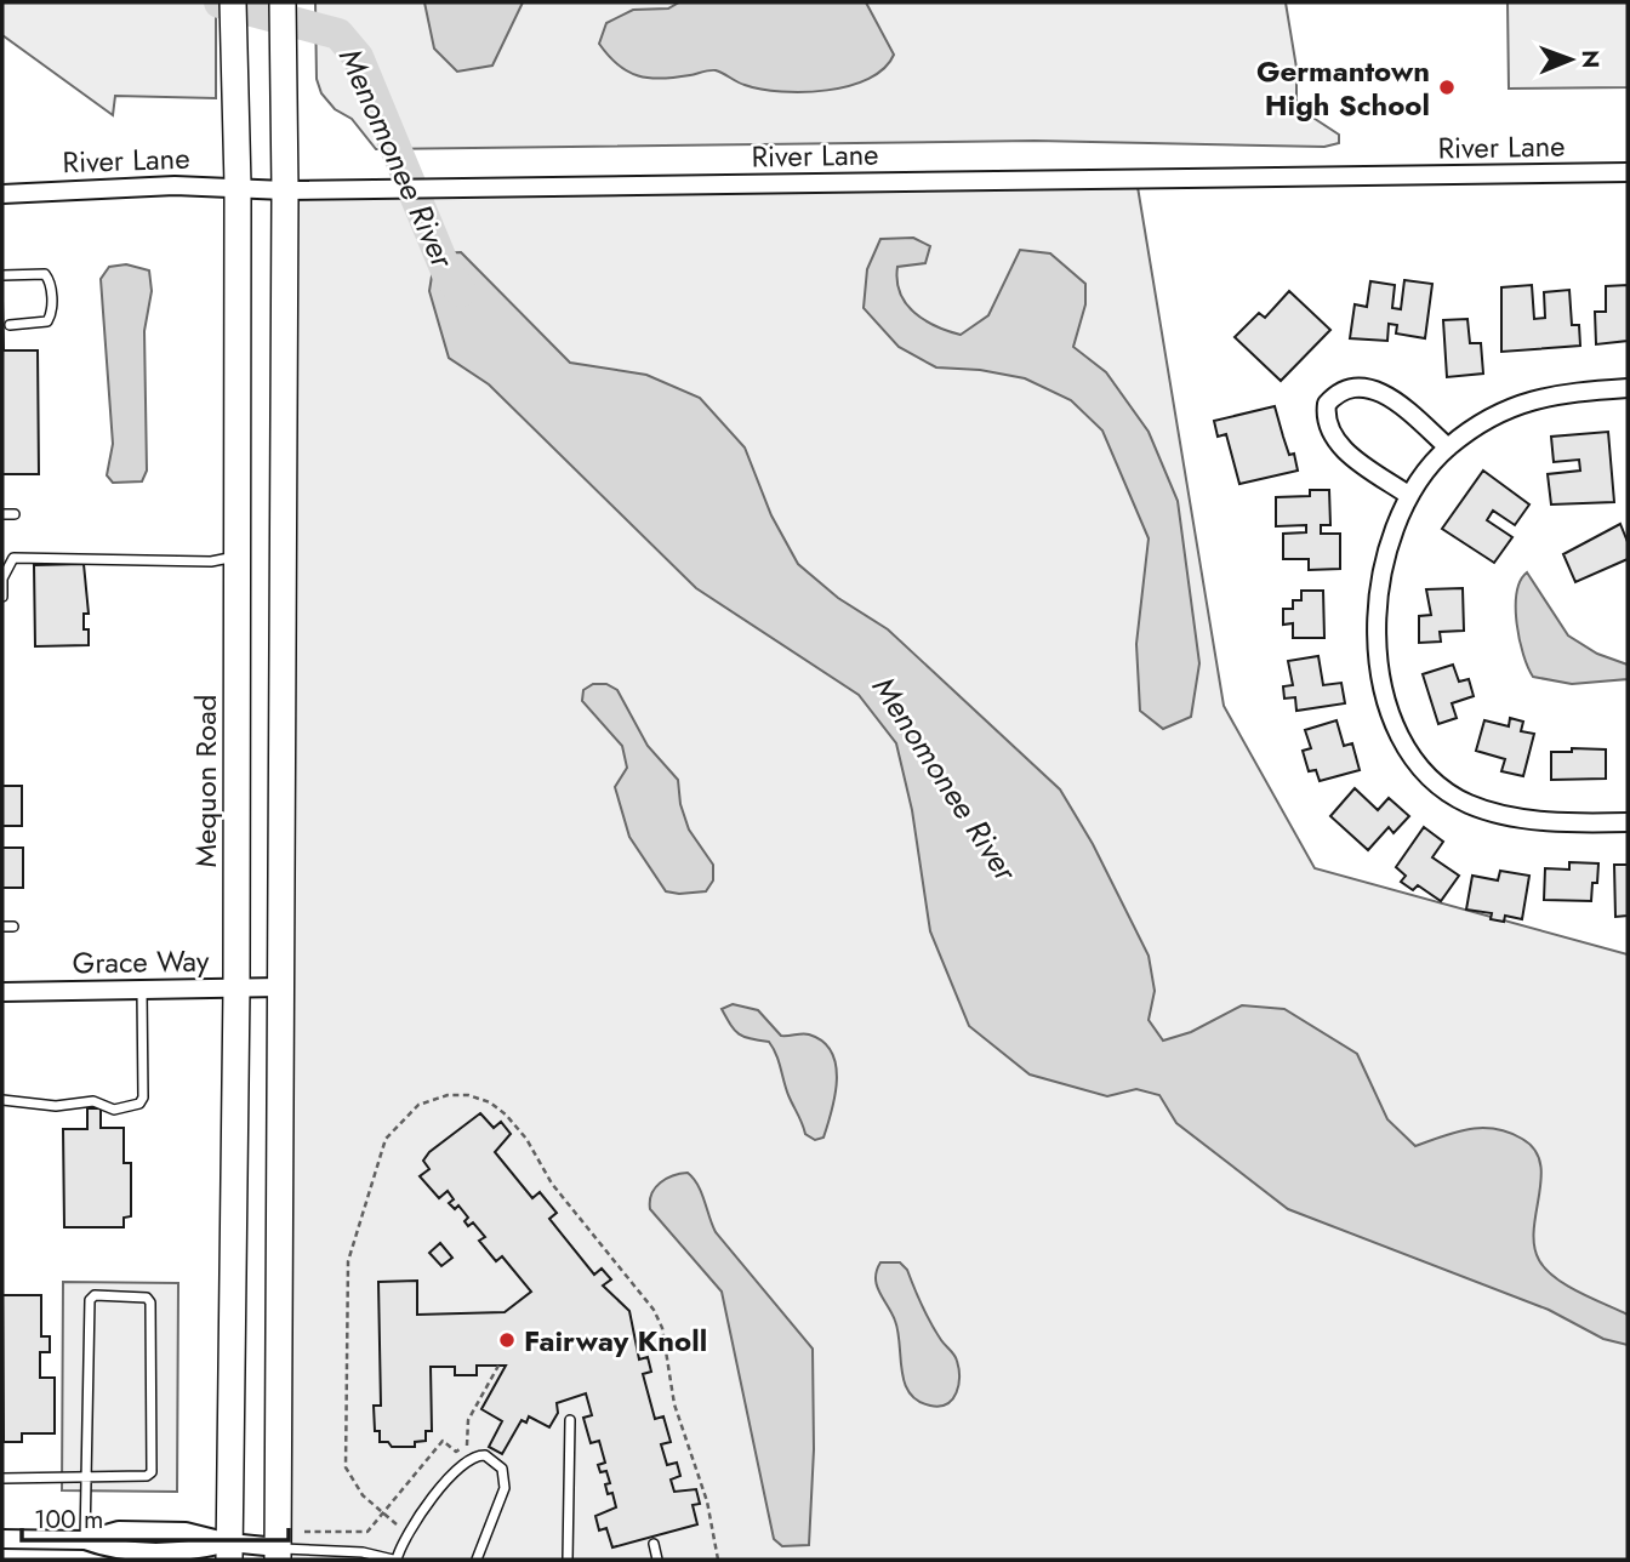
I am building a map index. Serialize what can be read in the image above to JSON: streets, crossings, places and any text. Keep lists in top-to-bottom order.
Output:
{
  "streets": {
    "main road": ["Mequon Road"],
    "street": ["River Lane", "Grace Way"]
  },
  "crossings": [
    ["River Lane", "Mequon Road"],
    ["Mequon Road", "Grace Way"]
  ],
  "water": ["Menomonee River"],
  "places": ["Germantown High School", "Fairway Knoll"],
  "scale_bar": "100 m",
  "north": "right"
}
